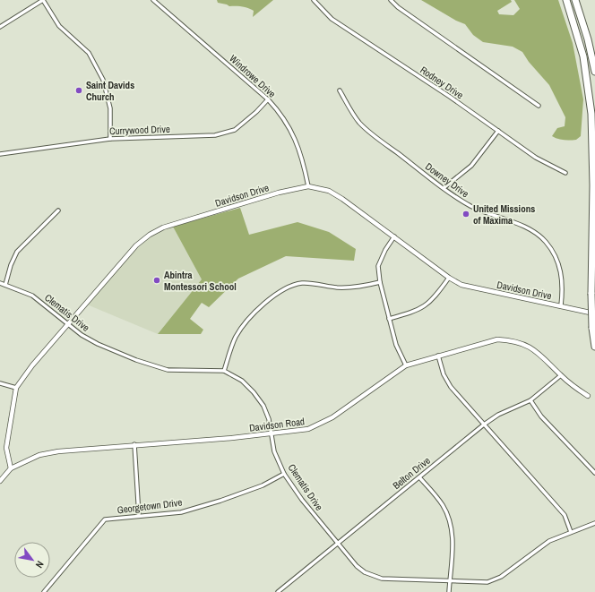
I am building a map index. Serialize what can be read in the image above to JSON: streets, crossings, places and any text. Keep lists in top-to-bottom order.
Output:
{
  "streets": {
    "street": [
      "Windrowe Drive",
      "Rodney Drive",
      "Currywood Drive",
      "Downey Drive",
      "Davidson Drive",
      "Clematis Drive",
      "Davidson Road",
      "Belton Drive",
      "Georgetown Drive"
    ]
  },
  "crossings": [
    ["Windrowe Drive", "Currywood Drive"],
    ["Windrowe Drive", "Davidson Drive"],
    ["Downey Drive", "Davidson Drive"],
    ["Davidson Drive", "Clematis Drive"],
    ["Davidson Drive", "Davidson Road"],
    ["Clematis Drive", "Davidson Road"],
    ["Clematis Drive", "Belton Drive"],
    ["Clematis Drive", "Georgetown Drive"],
    ["Davidson Road", "Belton Drive"]
  ],
  "places": ["Saint Davids Church", "United Missions of Maxima", "Abintra Montessori School"],
  "north": "bottom right"
}
